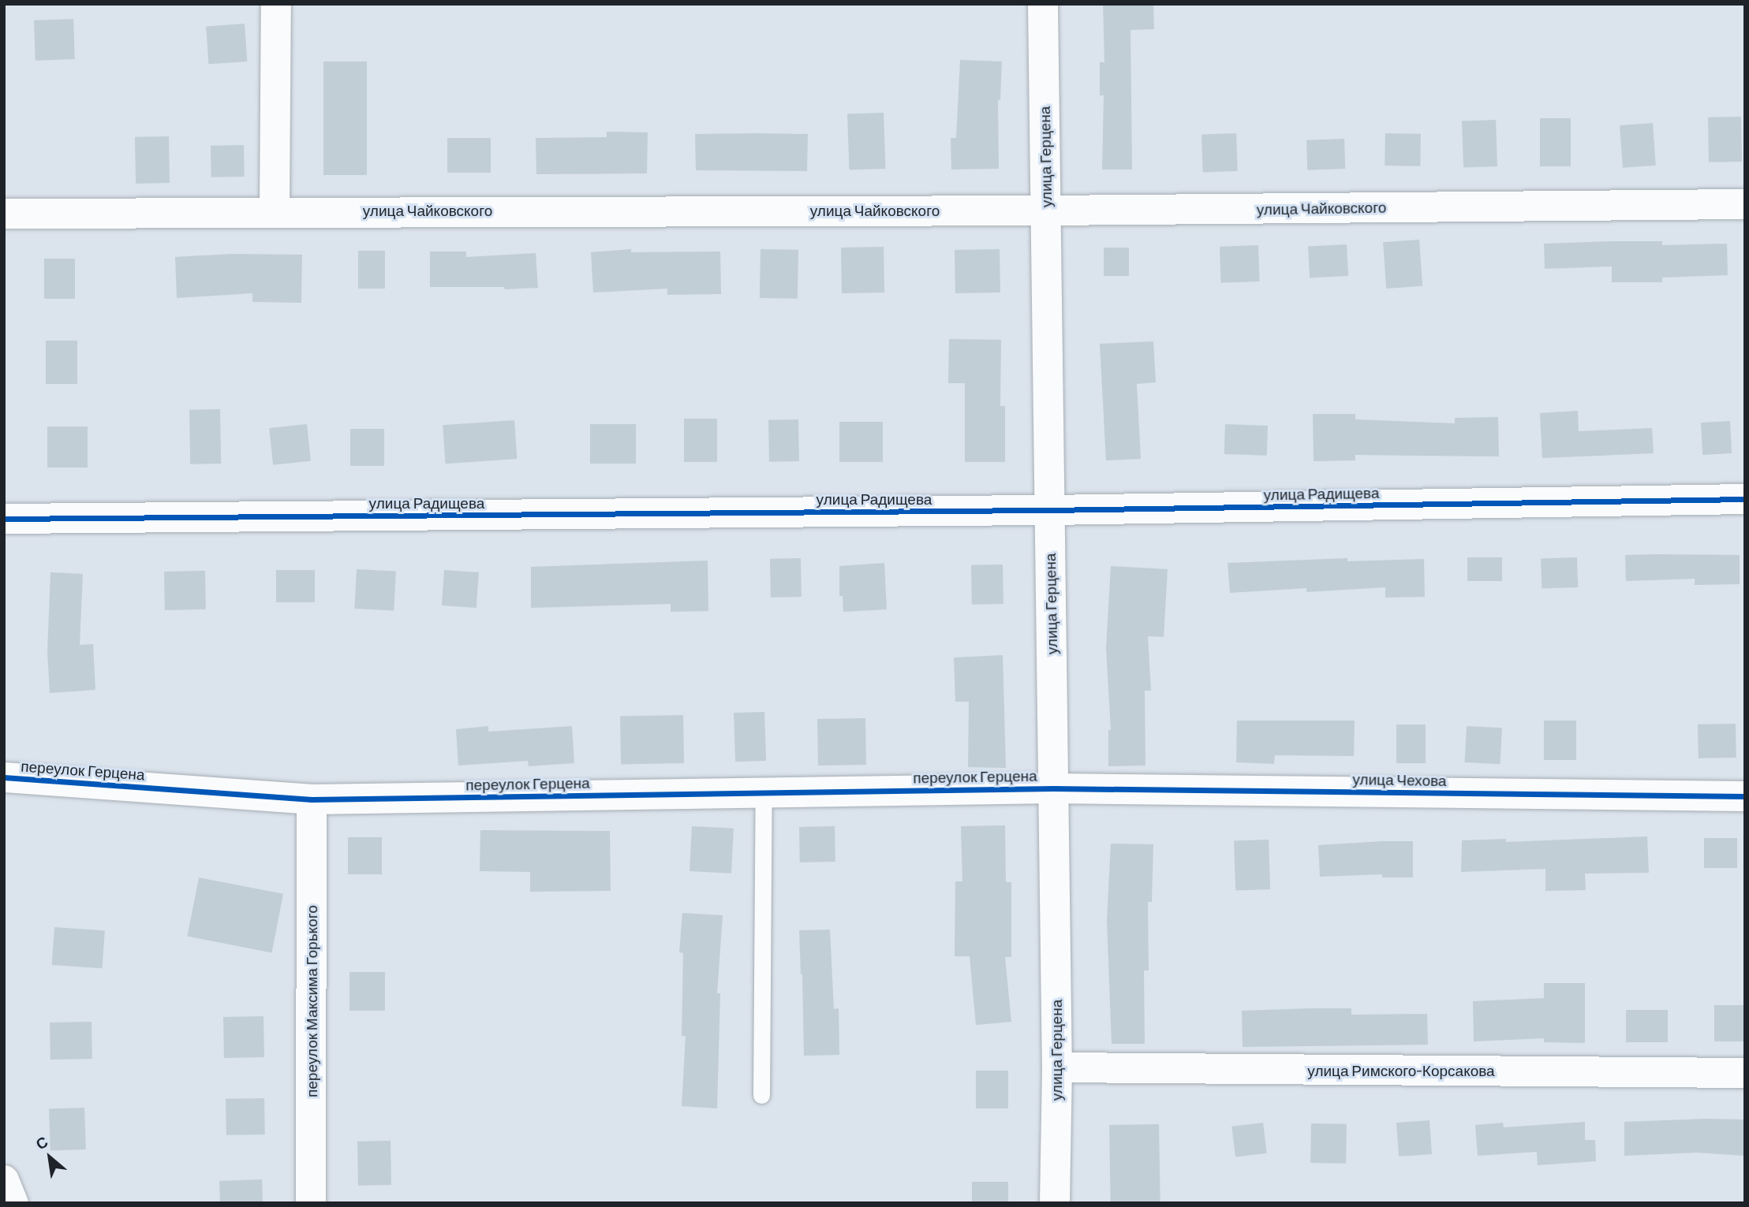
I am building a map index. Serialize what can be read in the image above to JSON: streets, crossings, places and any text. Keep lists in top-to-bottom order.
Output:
{
  "streets": {
    "street": [
      "улица Герцена",
      "улица Чайковского",
      "улица Радищева",
      "переулок Герцена",
      "улица Чехова",
      "переулок Максима Горького",
      "улица Римского-Корсакова"
    ]
  },
  "crossings": [
    ["улица Герцена", "улица Чайковского"],
    ["улица Герцена", "улица Радищева"],
    ["улица Герцена", "переулок Герцена"],
    ["улица Герцена", "улица Чехова"],
    ["улица Герцена", "улица Римского-Корсакова"],
    ["переулок Герцена", "улица Чехова"],
    ["переулок Герцена", "переулок Максима Горького"]
  ],
  "north": "top left"
}
